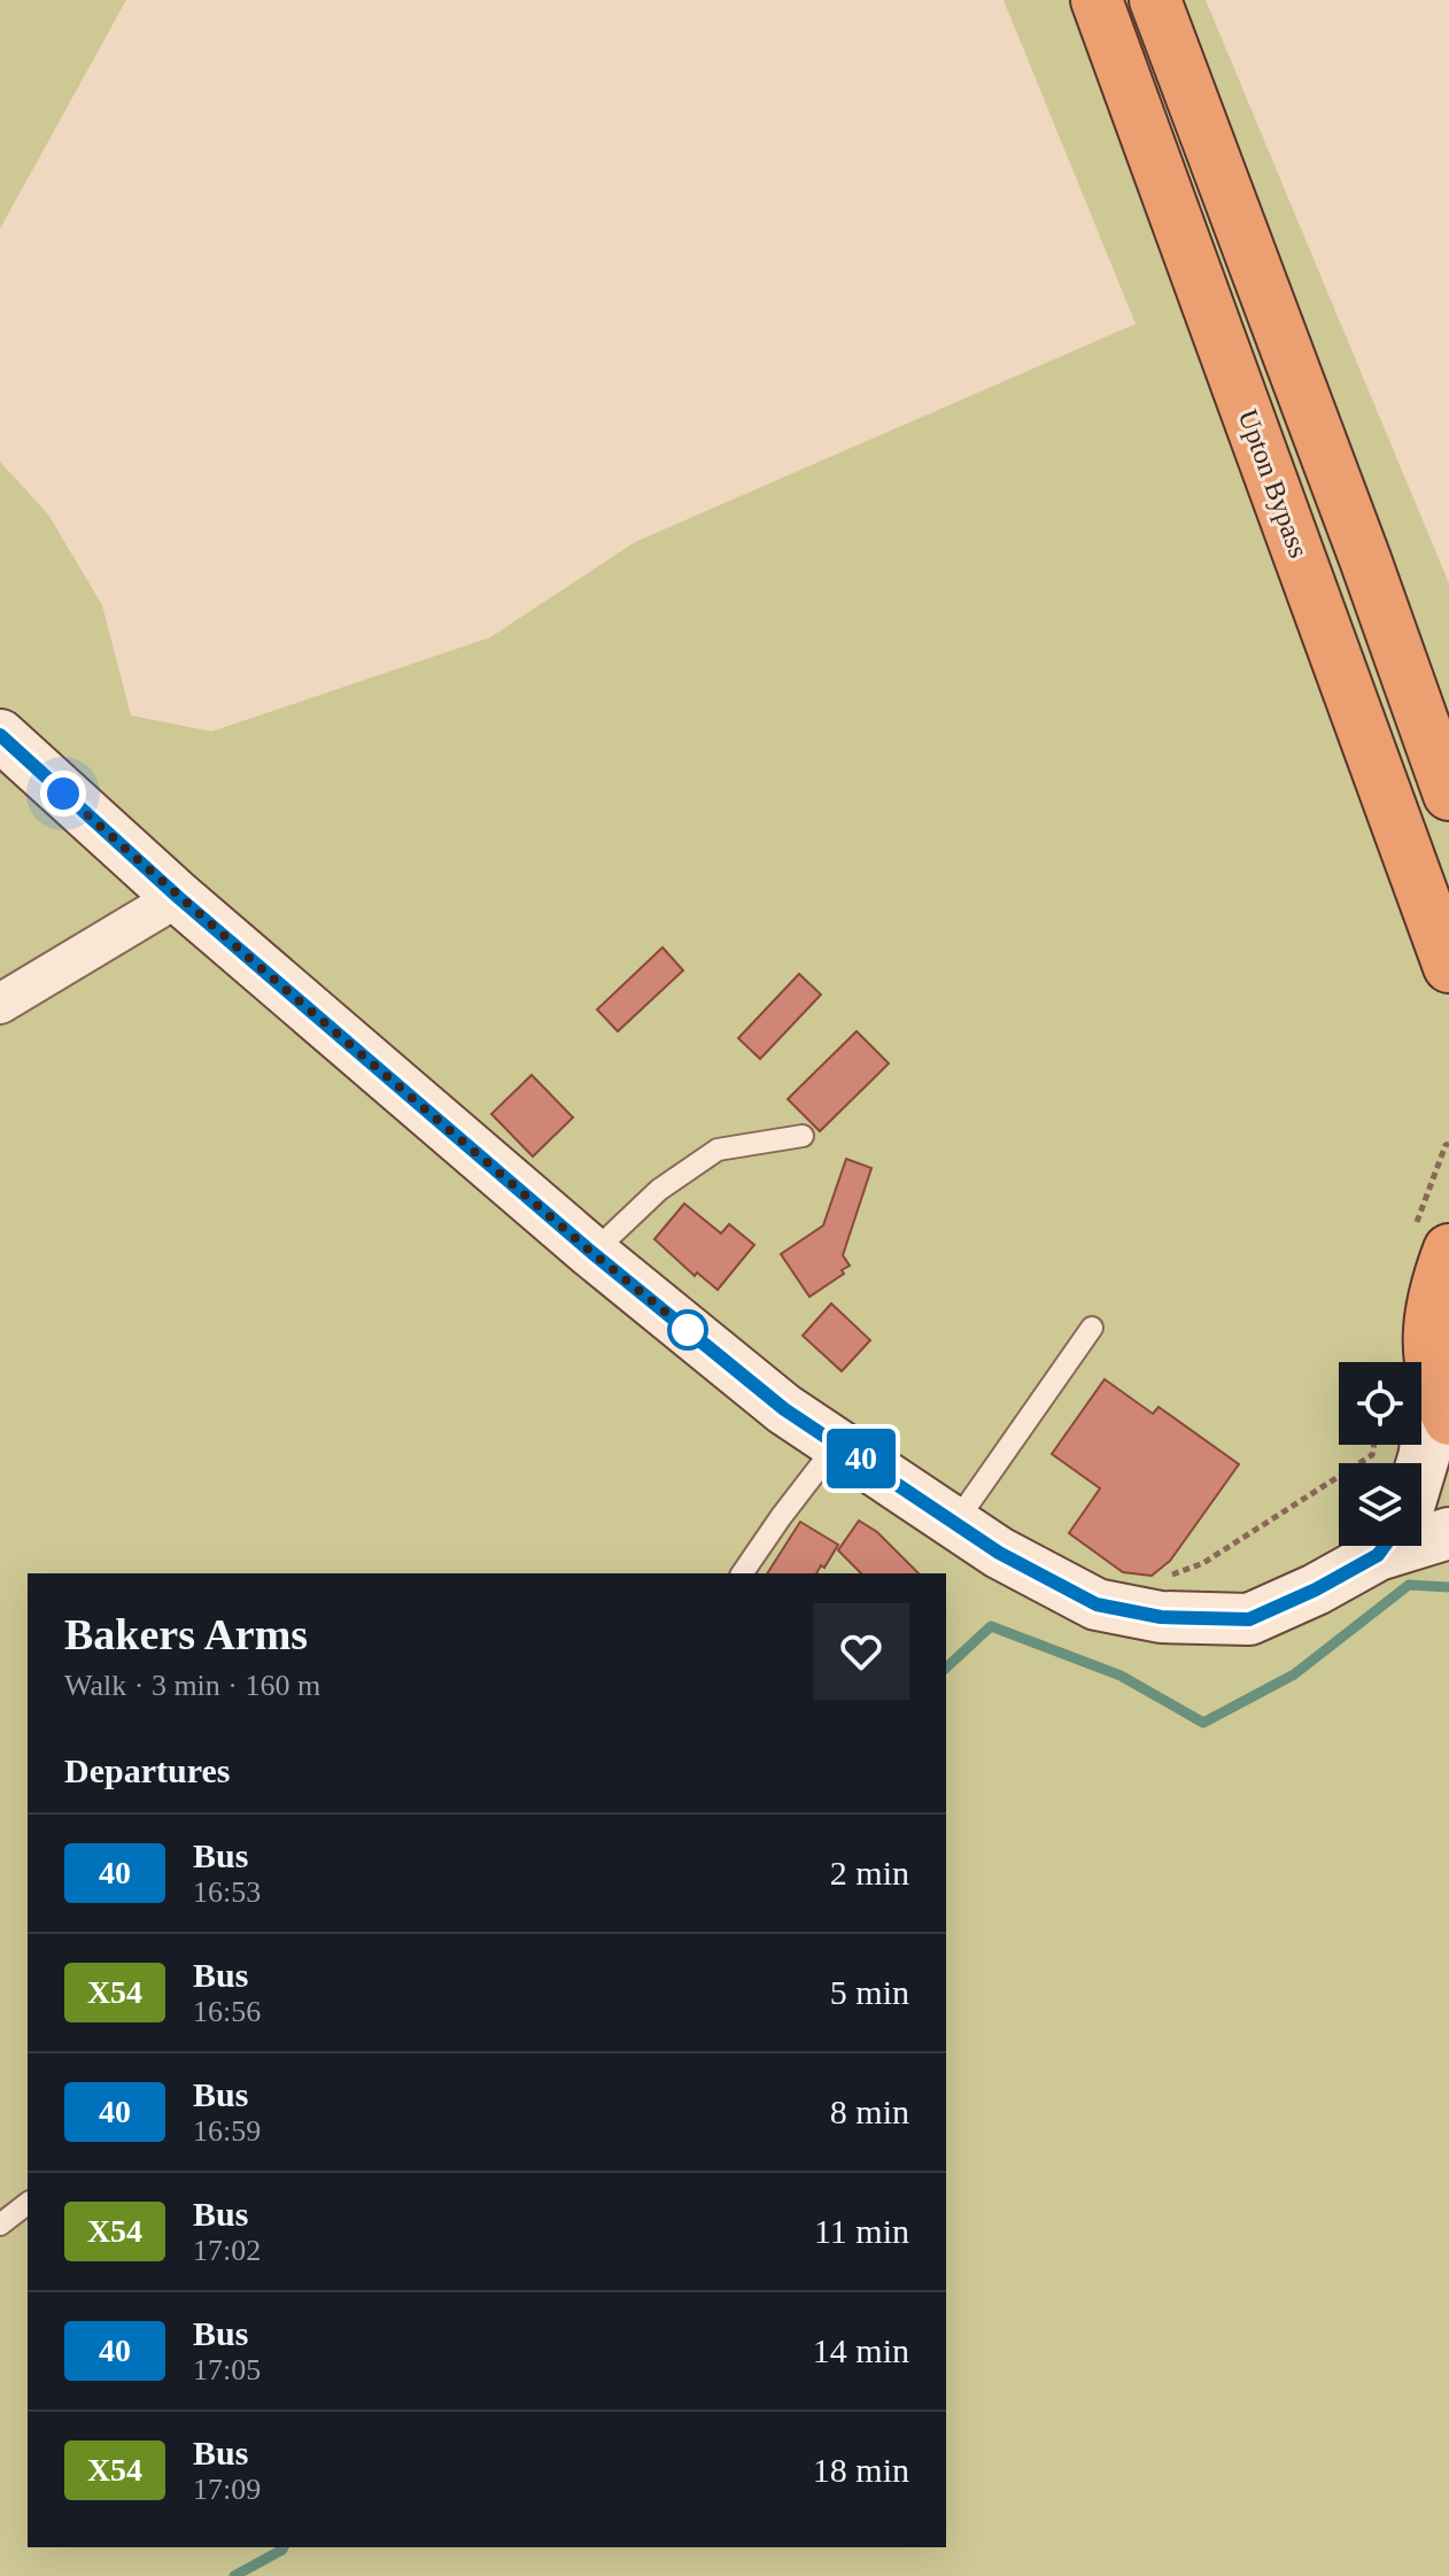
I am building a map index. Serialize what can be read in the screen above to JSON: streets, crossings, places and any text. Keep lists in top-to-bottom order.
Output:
{
  "streets": {
    "highway": ["Upton Bypass"]
  },
  "lines": ["bus line 40"],
  "page": {
    "on_map": "40",
    "heading": [
      ["Bakers Arms", "Walk · 3 min · 160 m"],
      "Departures"
    ],
    "list": [
      {
        "mark": "40",
        "name": "Bus",
        "note": "16:53",
        "value": "2 min"
      },
      {
        "mark": "X54",
        "name": "Bus",
        "note": "16:56",
        "value": "5 min"
      },
      {
        "mark": "40",
        "name": "Bus",
        "note": "16:59",
        "value": "8 min"
      },
      {
        "mark": "X54",
        "name": "Bus",
        "note": "17:02",
        "value": "11 min"
      },
      {
        "mark": "40",
        "name": "Bus",
        "note": "17:05",
        "value": "14 min"
      },
      {
        "mark": "X54",
        "name": "Bus",
        "note": "17:09",
        "value": "18 min"
      }
    ]
  }
}
